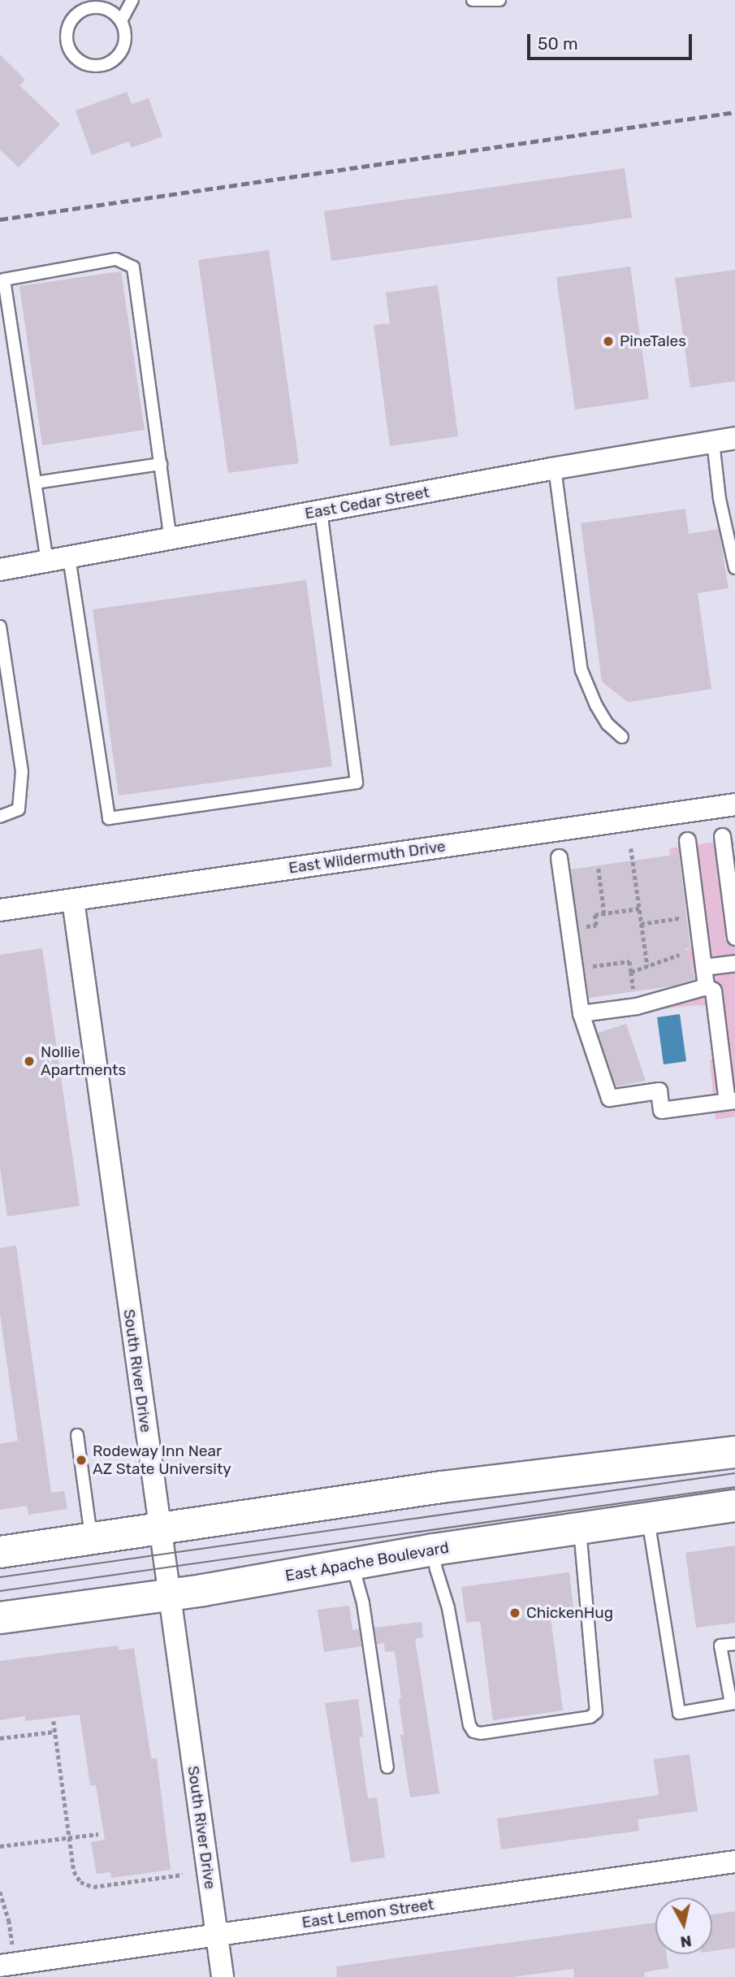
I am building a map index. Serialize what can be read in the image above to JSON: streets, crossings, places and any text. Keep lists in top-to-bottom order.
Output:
{
  "streets": {
    "main road": ["East Apache Boulevard"],
    "street": [
      "East Cedar Street",
      "East Wildermuth Drive",
      "South River Drive",
      "East Lemon Street"
    ]
  },
  "crossings": [
    ["East Wildermuth Drive", "South River Drive"],
    ["South River Drive", "East Apache Boulevard"],
    ["South River Drive", "East Lemon Street"]
  ],
  "places": [
    "PineTales",
    "Nollie Apartments",
    "Rodeway Inn Near AZ State University",
    "ChickenHug"
  ],
  "scale_bar": "50 m",
  "north": "bottom"
}
